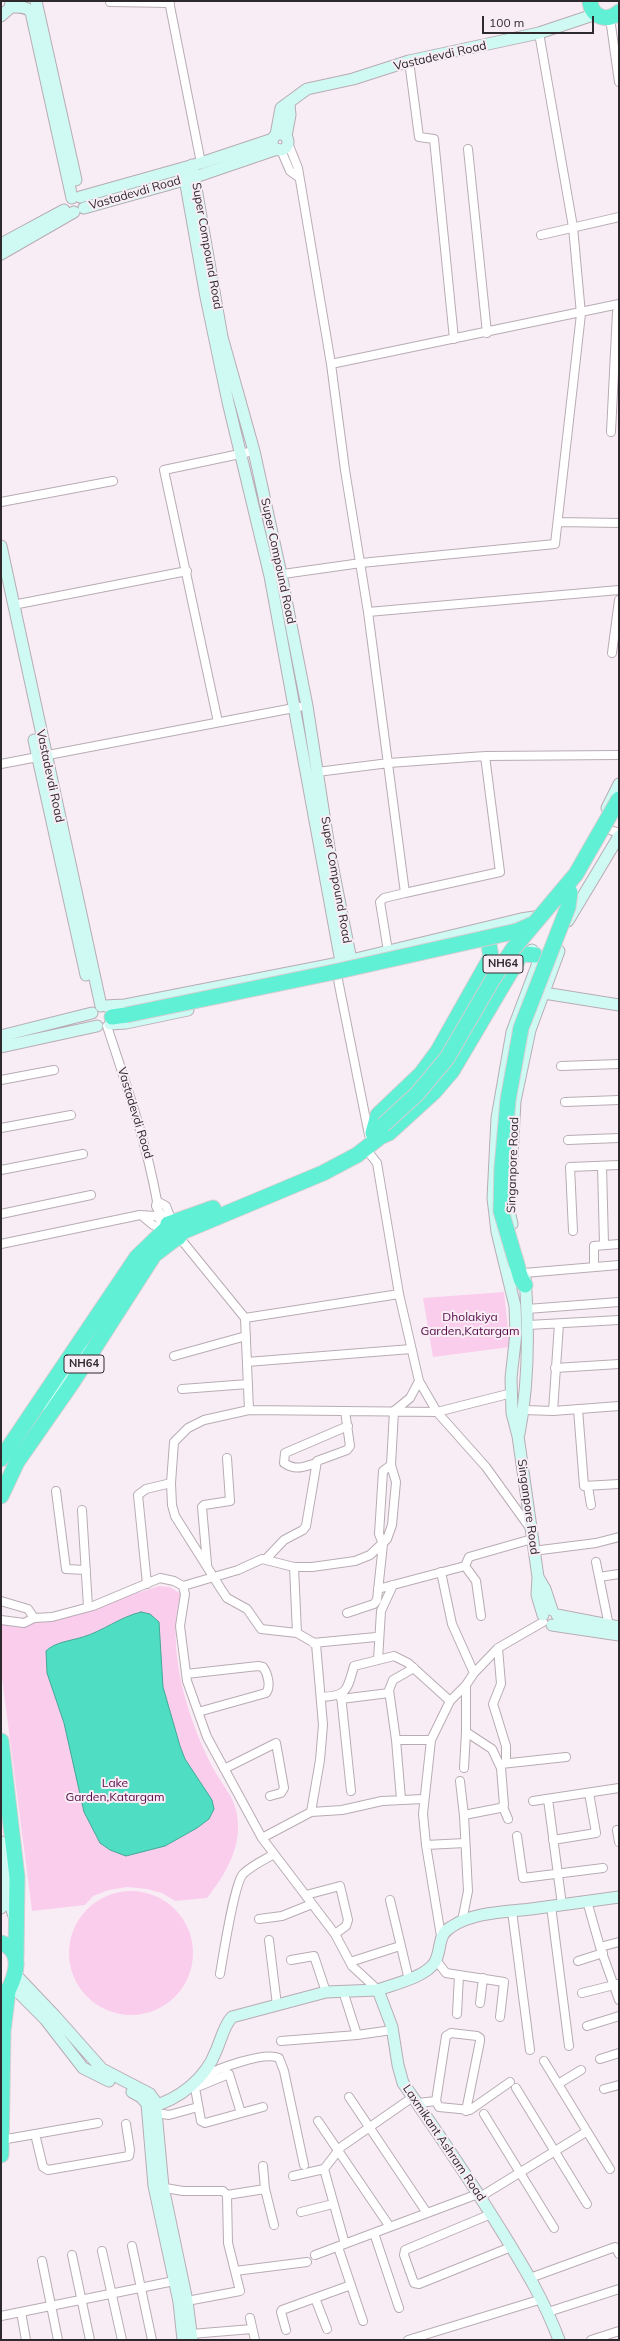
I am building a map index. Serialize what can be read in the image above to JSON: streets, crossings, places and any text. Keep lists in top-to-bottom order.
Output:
{
  "streets": {
    "highway": ["NH64"],
    "street": [
      "Vastadevdi Road",
      "Super Compound Road",
      "Singanpore Road",
      "Laxmikant Ashram Road"
    ]
  },
  "crossings": [
    ["Vastadevdi Road", "Super Compound Road"],
    ["Vastadevdi Road", "NH64"],
    ["NH64", "Singanpore Road"]
  ],
  "parks": ["Dholakiya Garden,Katargam", "Lake Garden,Katargam"],
  "scale_bar": "100 m"
}
